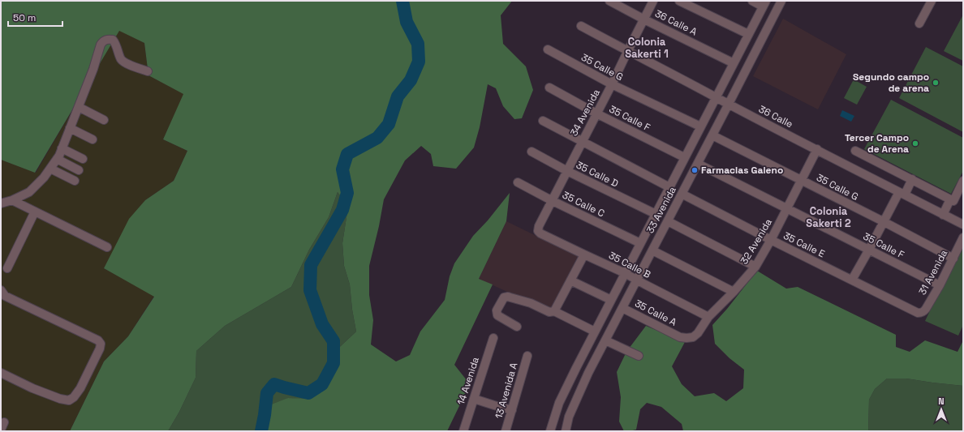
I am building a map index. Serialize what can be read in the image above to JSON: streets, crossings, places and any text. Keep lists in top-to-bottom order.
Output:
{
  "streets": {
    "street": [
      "36 Calle A",
      "35 Calle G",
      "34 Avenida",
      "36 Calle",
      "35 Calle F",
      "35 Calle D",
      "35 Calle C",
      "33 Avenida",
      "32 Avenida",
      "35 Calle E",
      "35 Calle B",
      "31 Avenida",
      "35 Calle A",
      "14 Avenida",
      "13 Avenida A"
    ]
  },
  "crossings": [
    ["36 Calle A", "34 Avenida"],
    ["36 Calle A", "33 Avenida"],
    ["35 Calle G", "34 Avenida"],
    ["35 Calle G", "33 Avenida"],
    ["35 Calle G", "32 Avenida"],
    ["35 Calle G", "31 Avenida"],
    ["34 Avenida", "36 Calle"],
    ["34 Avenida", "35 Calle F"],
    ["34 Avenida", "35 Calle D"],
    ["34 Avenida", "35 Calle C"],
    ["34 Avenida", "35 Calle B"],
    ["36 Calle", "33 Avenida"],
    ["36 Calle", "32 Avenida"],
    ["35 Calle F", "33 Avenida"],
    ["35 Calle F", "32 Avenida"],
    ["35 Calle F", "31 Avenida"],
    ["35 Calle D", "33 Avenida"],
    ["35 Calle C", "33 Avenida"],
    ["33 Avenida", "35 Calle E"],
    ["33 Avenida", "35 Calle B"],
    ["33 Avenida", "35 Calle A"],
    ["32 Avenida", "35 Calle E"],
    ["32 Avenida", "35 Calle B"],
    ["32 Avenida", "35 Calle A"],
    ["35 Calle E", "31 Avenida"]
  ],
  "districts": ["Colonia Sakerti 1", "Colonia Sakerti 2"],
  "places": ["Segundo campo de arena", "Tercer Campo de Arena", "Farmacias Galeno"],
  "scale_bar": "50 m",
  "north": "top"
}
